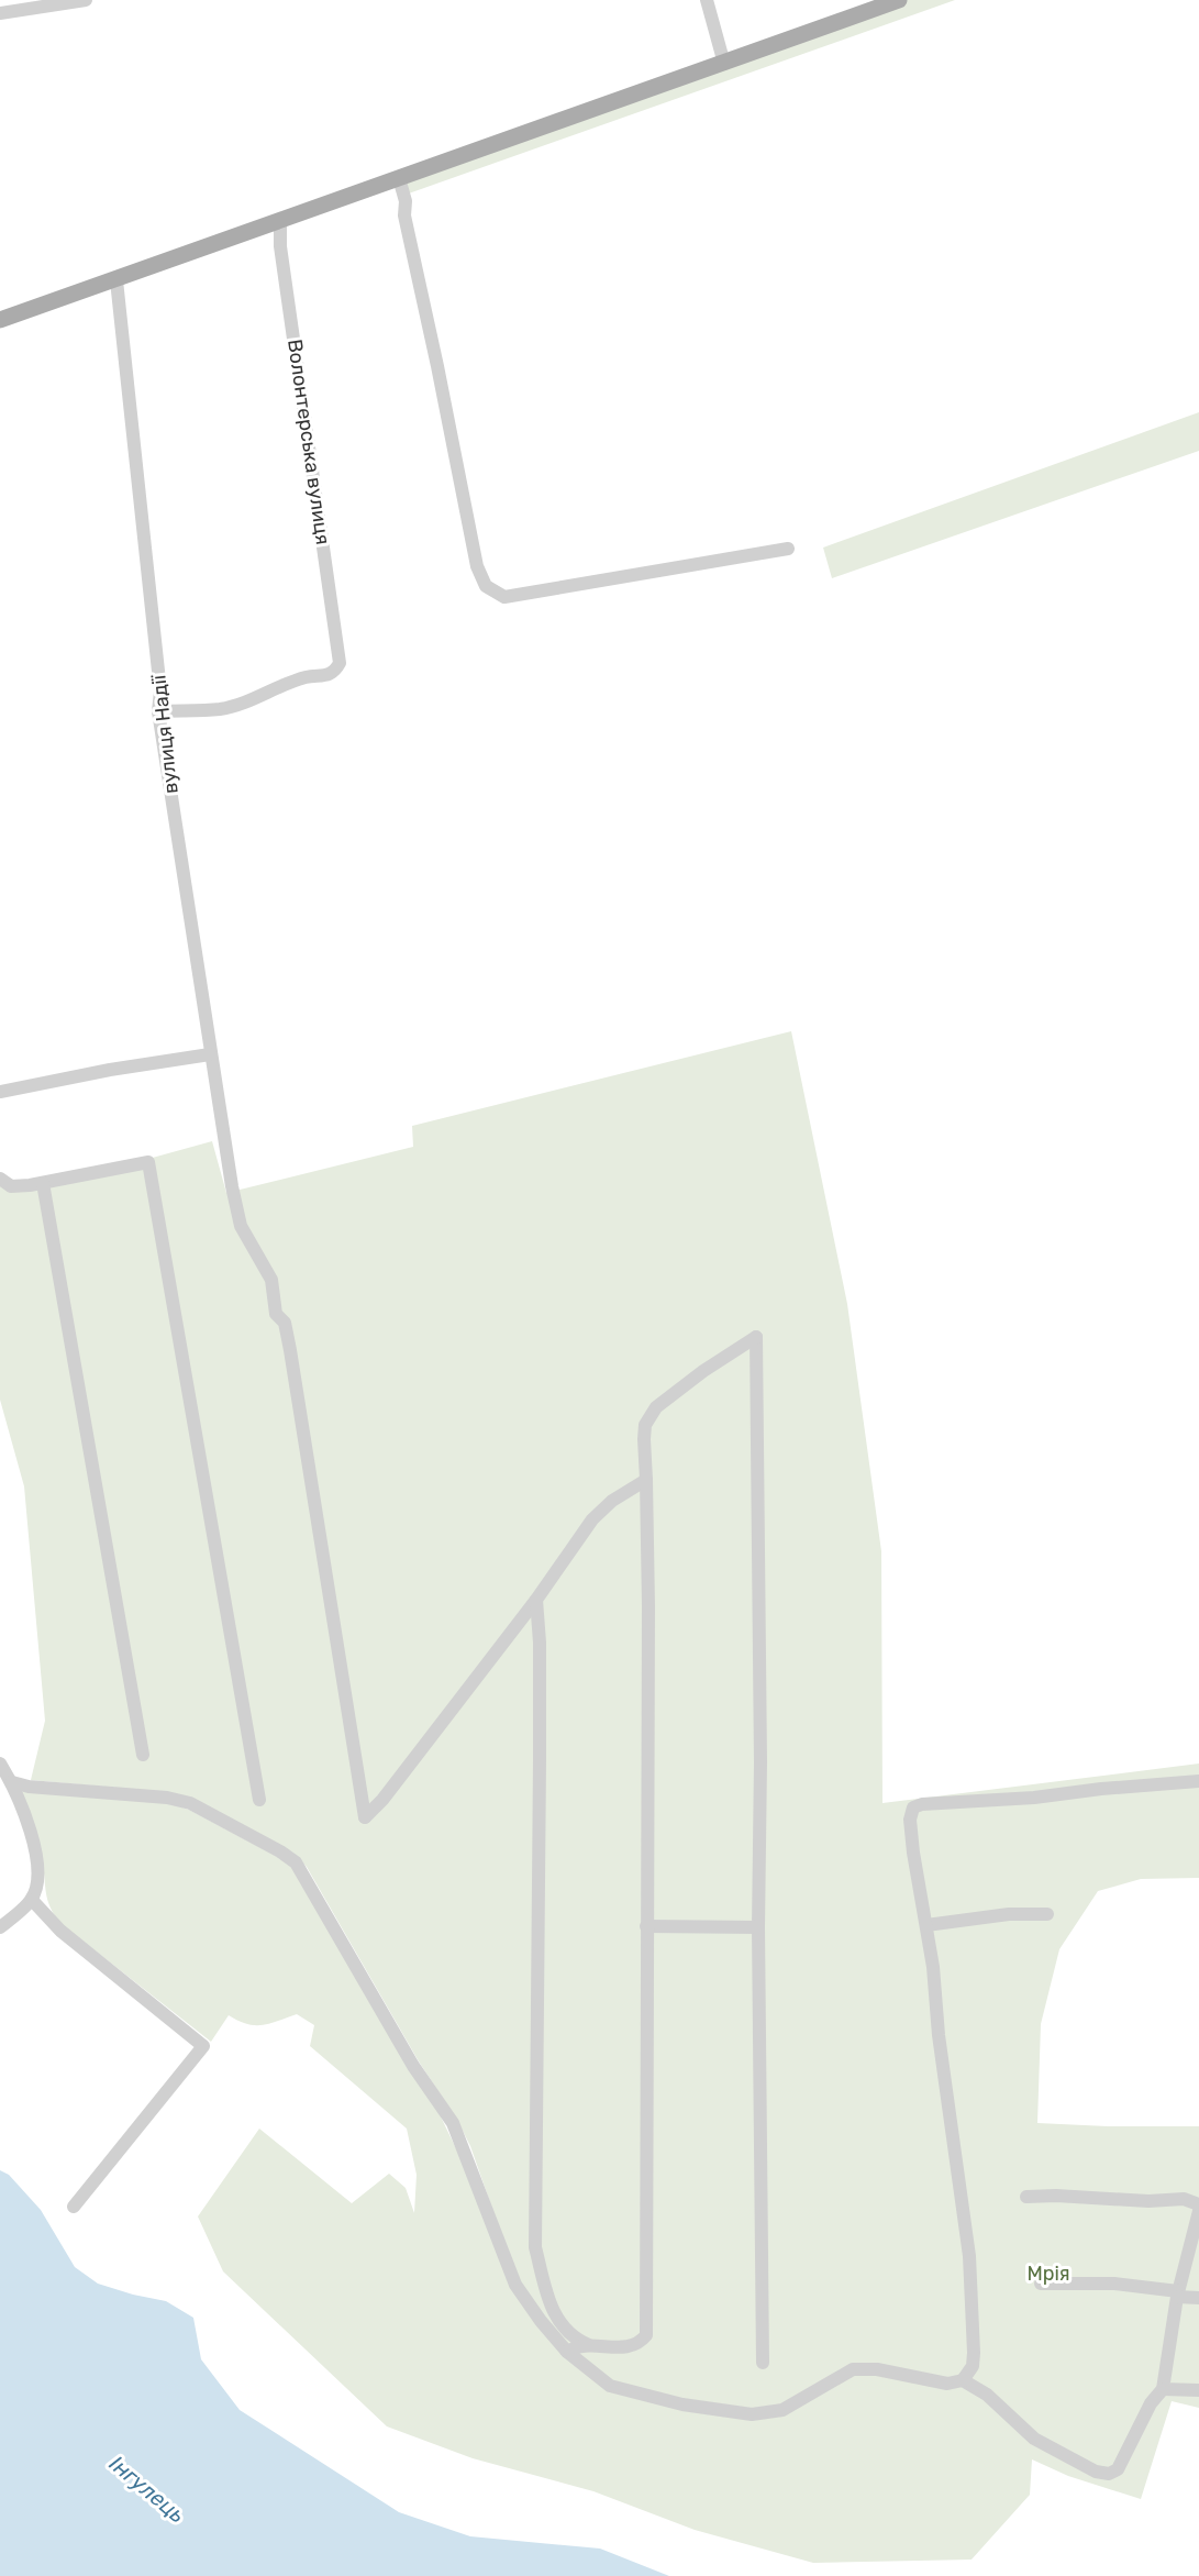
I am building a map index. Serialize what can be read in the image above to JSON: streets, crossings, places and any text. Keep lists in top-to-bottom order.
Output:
{
  "streets": {
    "street": ["Волонтерська вулиця", "вулиця Надії"]
  },
  "crossings": [
    ["Волонтерська вулиця", "вулиця Надії"]
  ],
  "water": ["Інгулець"],
  "parks": ["Мрія"]
}
